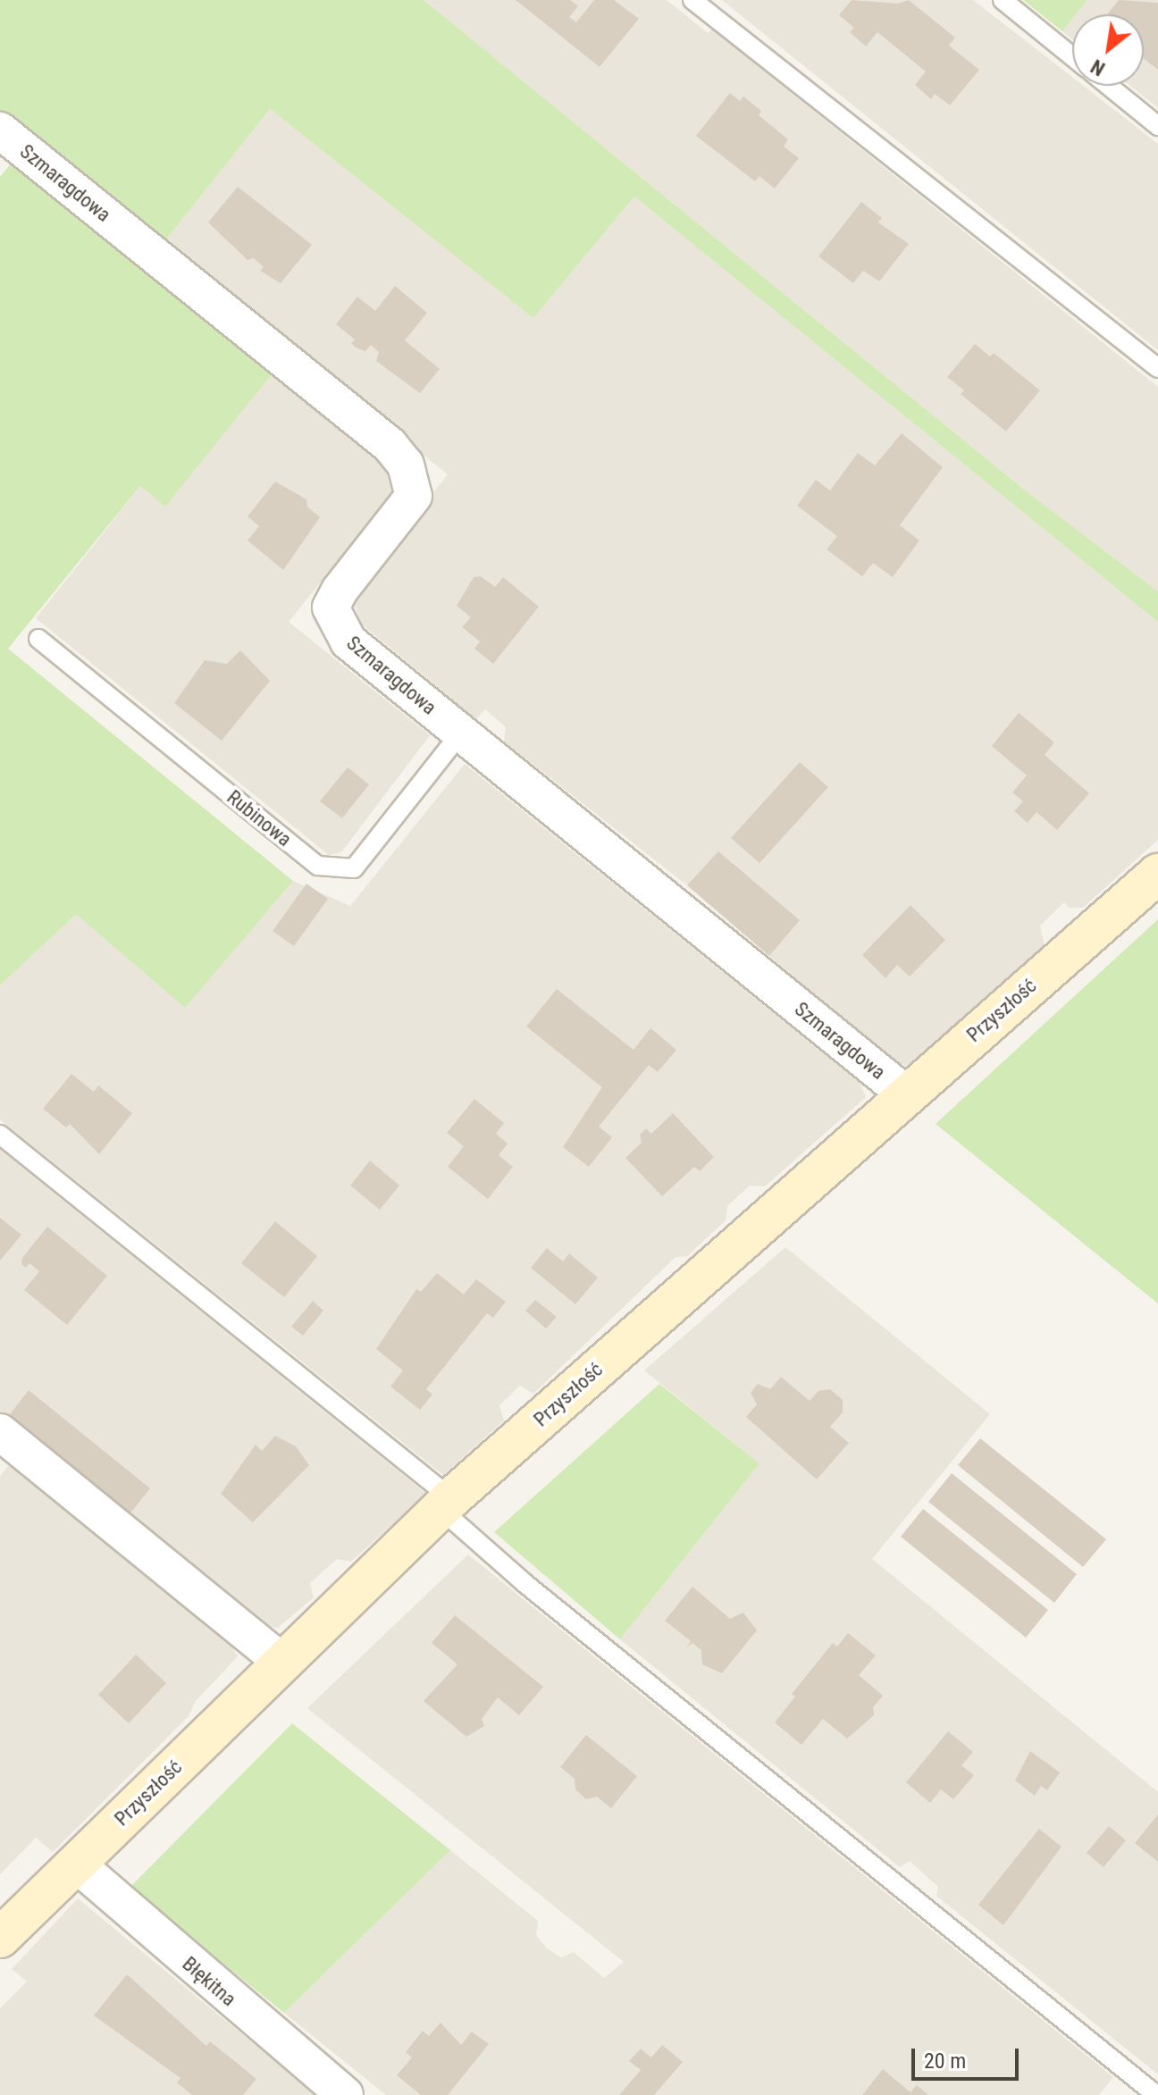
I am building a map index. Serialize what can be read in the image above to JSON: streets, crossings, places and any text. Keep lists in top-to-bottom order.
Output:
{
  "streets": {
    "street": ["Szmaragdowa", "Przyszłość", "Błękitna"],
    "lane": ["Rubinowa"]
  },
  "crossings": [
    ["Szmaragdowa", "Rubinowa"],
    ["Szmaragdowa", "Przyszłość"],
    ["Przyszłość", "Błękitna"]
  ],
  "scale_bar": "20 m",
  "north": "bottom left"
}
